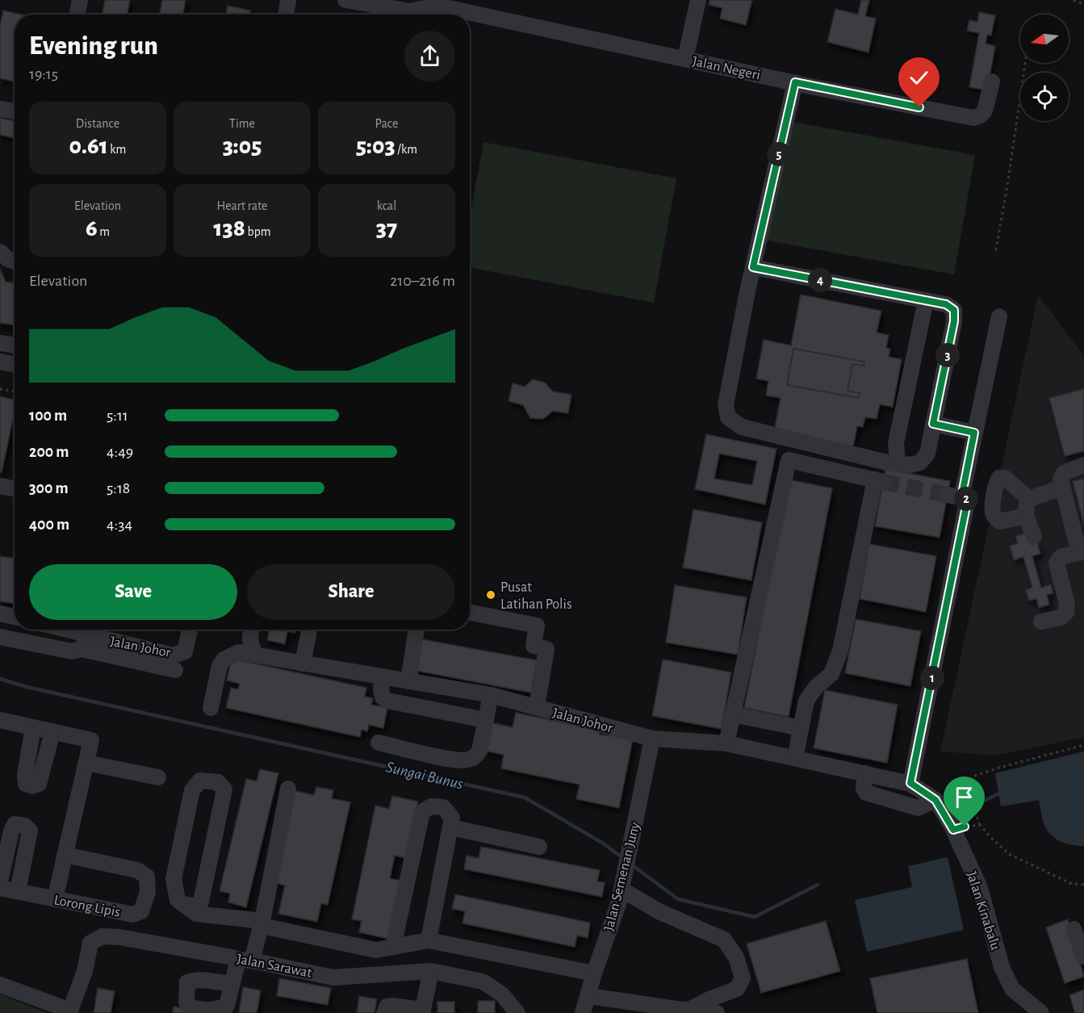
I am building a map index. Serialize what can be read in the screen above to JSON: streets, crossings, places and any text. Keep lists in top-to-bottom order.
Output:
{
  "streets": {
    "lane": [
      "Jalan Negeri",
      "Jalan Johor",
      "Jalan Semenan Juny",
      "Lorong Lipis",
      "Jalan Kinabalu",
      "Jalan Sarawat"
    ]
  },
  "crossings": [
    ["Jalan Johor", "Jalan Semenan Juny"],
    ["Jalan Johor", "Jalan Kinabalu"]
  ],
  "water": ["Sungai Bunus"],
  "places": ["Pusat Latihan Polis"],
  "north": "left",
  "page": {
    "heading": ["Evening run", "19:15"],
    "stats": [
      ["Distance", "0.61 km"],
      ["Time", "3:05"],
      ["Pace", "5:03 /km"],
      ["Elevation", "6 m"],
      ["Heart rate", "138 bpm"],
      ["kcal", "37"]
    ],
    "pins": [
      "5",
      "4",
      "3",
      "2",
      "1"
    ],
    "chart": ["Elevation", "210–216 m"],
    "list": [
      {
        "name": "100 m",
        "note": "5:11"
      },
      {
        "name": "200 m",
        "note": "4:49"
      },
      {
        "name": "300 m",
        "note": "5:18"
      },
      {
        "name": "400 m",
        "note": "4:34"
      }
    ],
    "buttons": ["Save", "Share"]
  }
}
